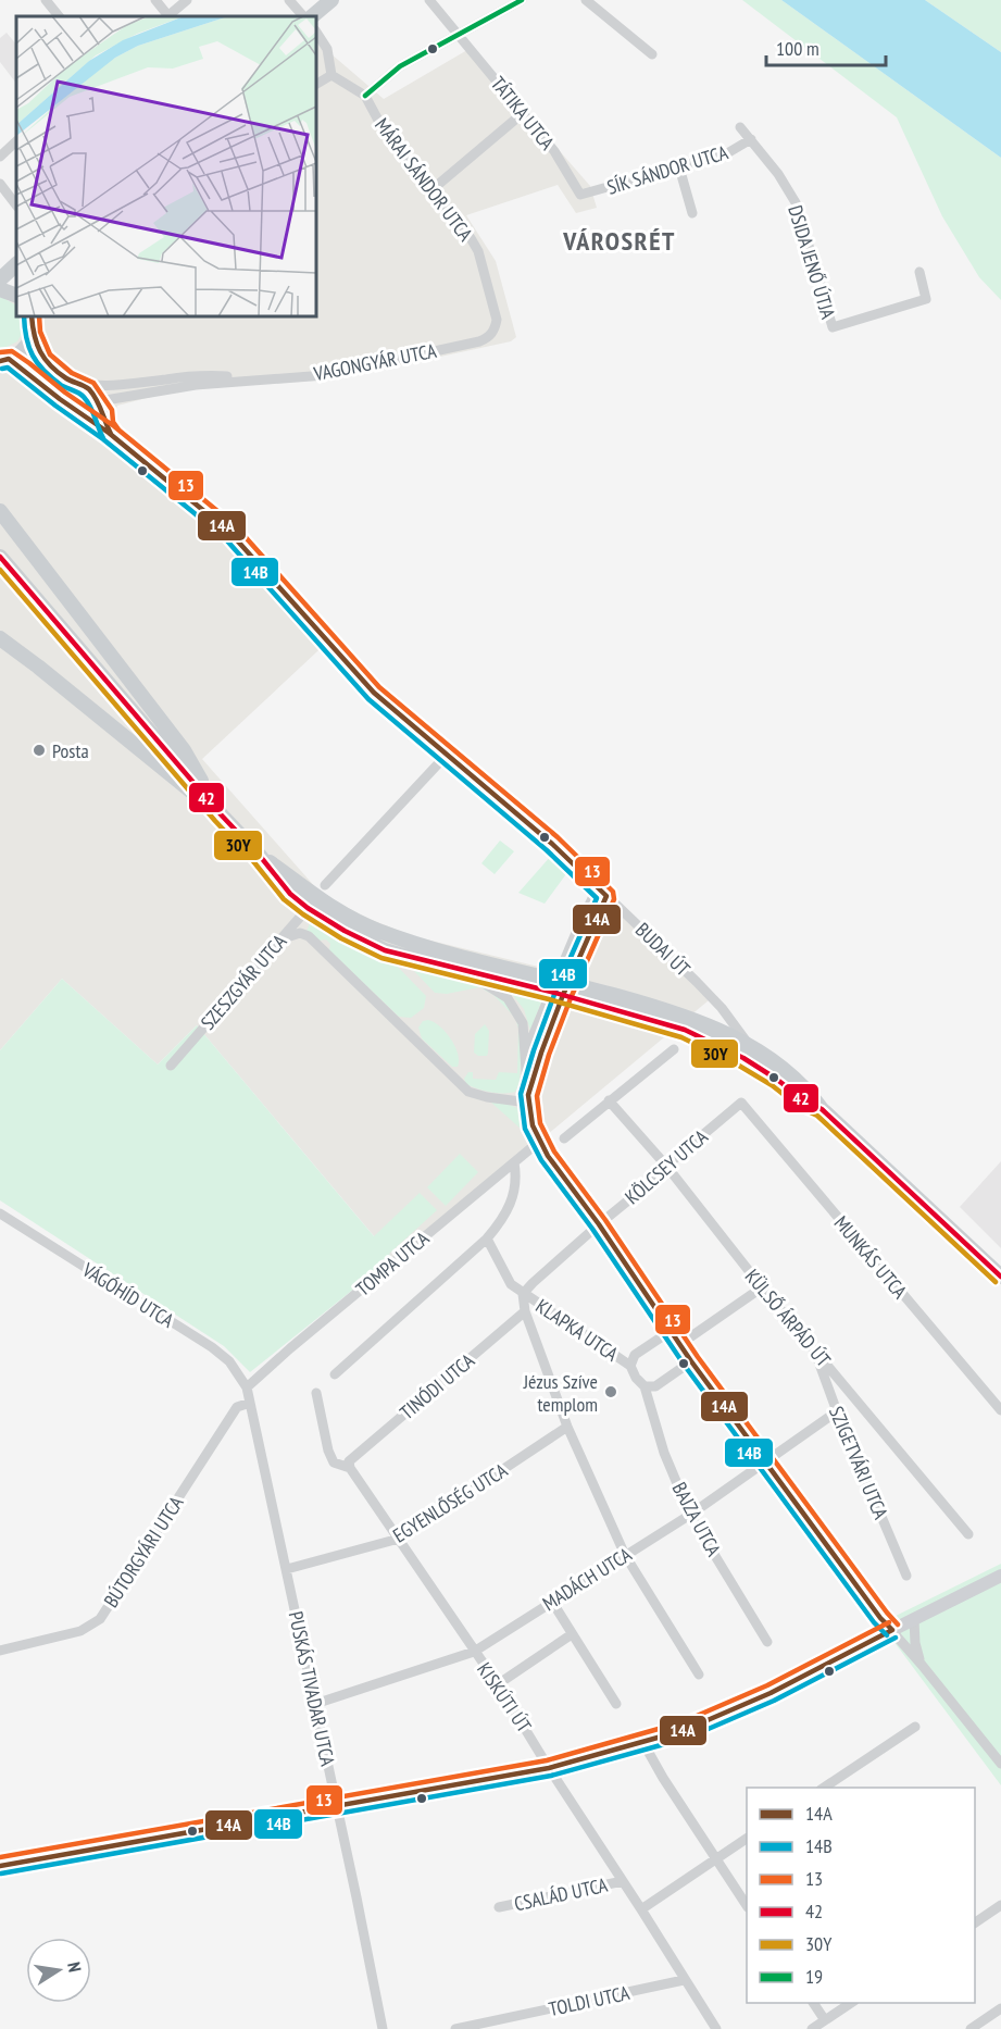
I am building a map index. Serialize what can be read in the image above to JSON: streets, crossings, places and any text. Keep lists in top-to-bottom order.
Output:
{
  "streets": {
    "street": [
      "TÁTIKA UTCA",
      "SÍK SÁNDOR UTCA",
      "MÁRAI SÁNDOR UTCA",
      "DSIDA JENŐ ÚTJA",
      "VAGONGYÁR UTCA",
      "BUDAI ÚT",
      "SZESZGYÁR UTCA",
      "KÖLCSEY UTCA",
      "MUNKÁS UTCA",
      "TOMPA UTCA",
      "VÁGÓHÍD UTCA",
      "KÜLSŐ ÁRPÁD ÚT",
      "KLAPKA UTCA",
      "TINÓDI UTCA",
      "SZIGETVÁRI UTCA",
      "EGYENLŐSÉG UTCA",
      "BAJZA UTCA",
      "BÚTORGYÁRI UTCA",
      "MADÁCH UTCA",
      "PUSKÁS TIVADAR UTCA",
      "KISKÚTI ÚT",
      "CSALÁD UTCA",
      "TOLDI UTCA"
    ]
  },
  "crossings": [
    ["TÁTIKA UTCA", "SÍK SÁNDOR UTCA"],
    ["SÍK SÁNDOR UTCA", "DSIDA JENŐ ÚTJA"],
    ["MÁRAI SÁNDOR UTCA", "VAGONGYÁR UTCA"],
    ["VAGONGYÁR UTCA", "BUDAI ÚT"],
    ["BUDAI ÚT", "SZESZGYÁR UTCA"],
    ["KÖLCSEY UTCA", "MUNKÁS UTCA"],
    ["KÖLCSEY UTCA", "KÜLSŐ ÁRPÁD ÚT"],
    ["KÖLCSEY UTCA", "KLAPKA UTCA"],
    ["TOMPA UTCA", "VÁGÓHÍD UTCA"],
    ["TOMPA UTCA", "PUSKÁS TIVADAR UTCA"],
    ["VÁGÓHÍD UTCA", "PUSKÁS TIVADAR UTCA"],
    ["KÜLSŐ ÁRPÁD ÚT", "SZIGETVÁRI UTCA"],
    ["KLAPKA UTCA", "BAJZA UTCA"],
    ["TINÓDI UTCA", "KISKÚTI ÚT"],
    ["SZIGETVÁRI UTCA", "MADÁCH UTCA"],
    ["EGYENLŐSÉG UTCA", "PUSKÁS TIVADAR UTCA"],
    ["EGYENLŐSÉG UTCA", "KISKÚTI ÚT"],
    ["BAJZA UTCA", "MADÁCH UTCA"],
    ["BÚTORGYÁRI UTCA", "PUSKÁS TIVADAR UTCA"],
    ["MADÁCH UTCA", "PUSKÁS TIVADAR UTCA"],
    ["MADÁCH UTCA", "KISKÚTI ÚT"],
    ["KISKÚTI ÚT", "CSALÁD UTCA"],
    ["KISKÚTI ÚT", "TOLDI UTCA"]
  ],
  "districts": ["VÁROSRÉT"],
  "places": ["Posta", "Jézus Szíve templom"],
  "lines": [
    "transit line 19",
    "transit line 14A",
    "transit line 14B",
    "transit line 13",
    "transit line 42",
    "transit line 30Y"
  ],
  "legend": [
    "14A",
    "14B",
    "13",
    "42",
    "30Y",
    "19"
  ],
  "scale_bar": "100 m",
  "north": "right"
}
